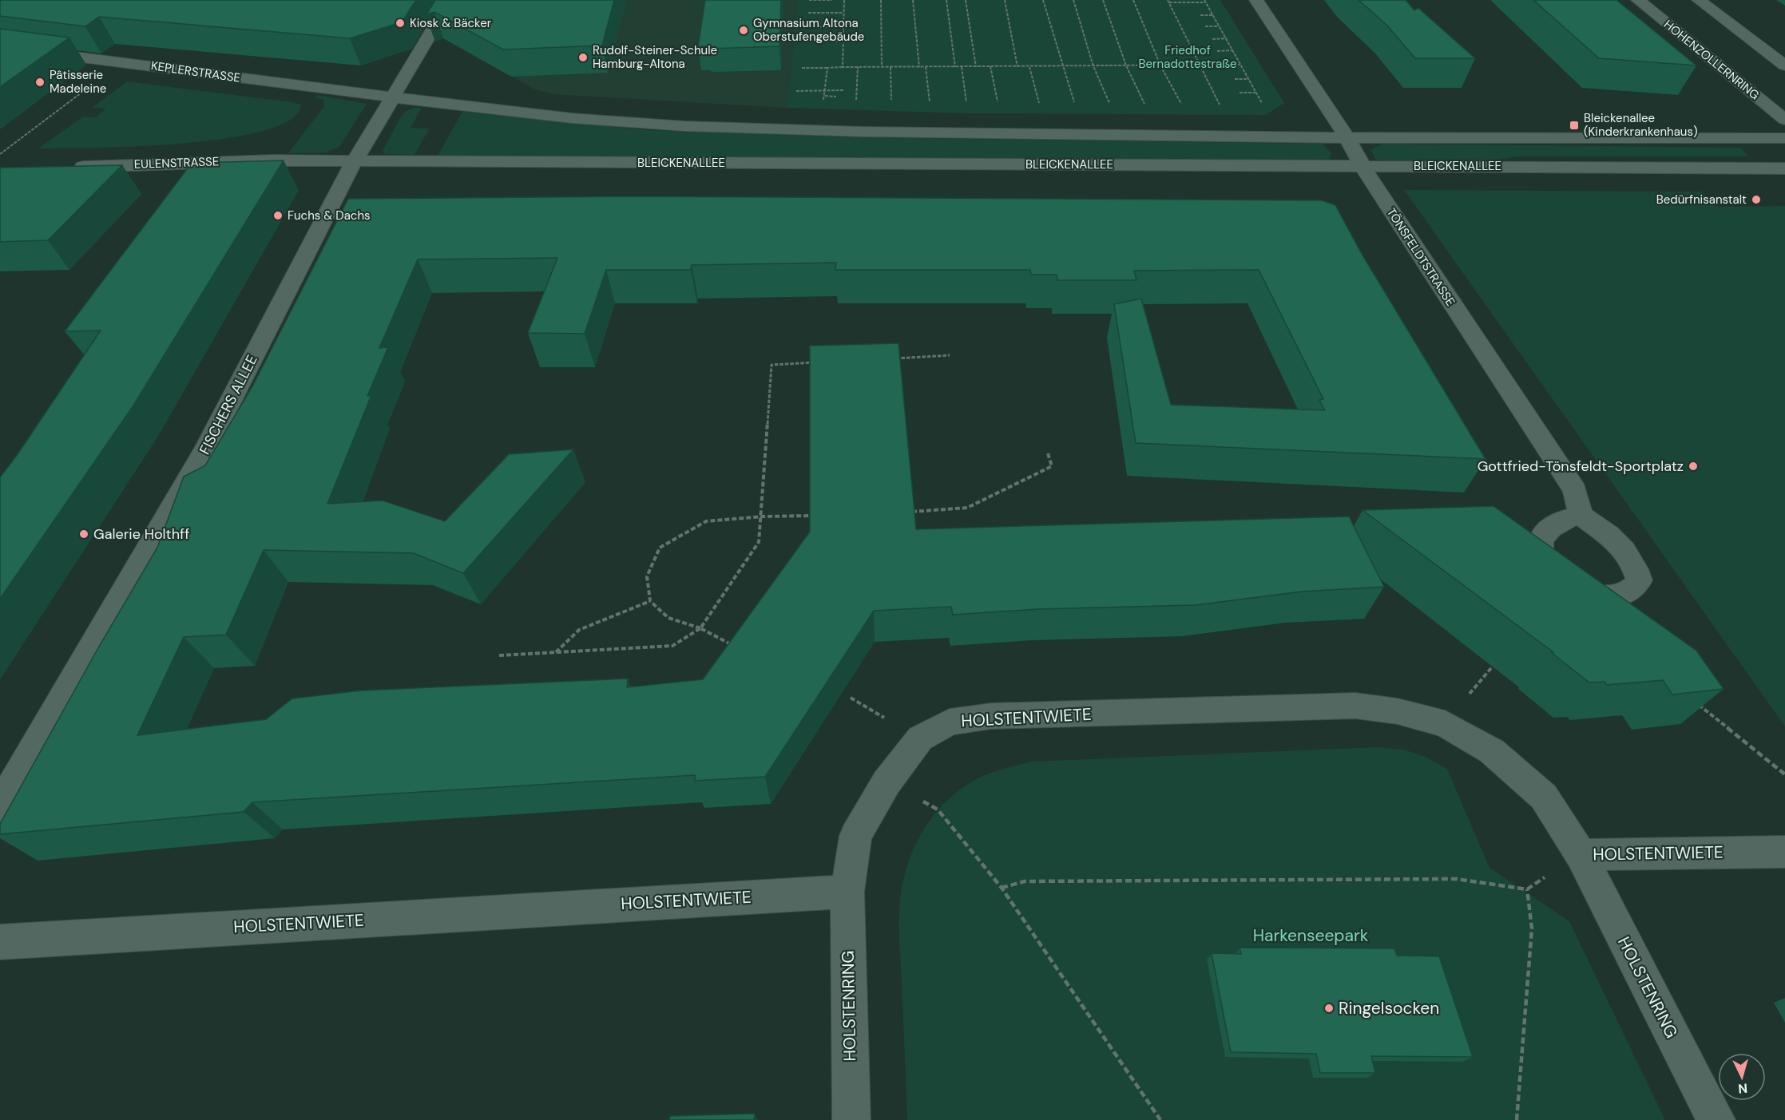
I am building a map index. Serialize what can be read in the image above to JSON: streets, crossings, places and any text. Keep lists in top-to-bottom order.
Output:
{
  "streets": {
    "street": [
      "HOHENZOLLERNRING",
      "KEPLERSTRASSE",
      "EULENSTRASSE",
      "BLEICKENALLEE",
      "TÖNSFELDTSTRASSE",
      "FISCHERS ALLEE",
      "HOLSTENTWIETE",
      "HOLSTENRING"
    ]
  },
  "crossings": [
    ["KEPLERSTRASSE", "BLEICKENALLEE"],
    ["KEPLERSTRASSE", "FISCHERS ALLEE"],
    ["EULENSTRASSE", "BLEICKENALLEE"],
    ["EULENSTRASSE", "FISCHERS ALLEE"],
    ["BLEICKENALLEE", "TÖNSFELDTSTRASSE"],
    ["BLEICKENALLEE", "FISCHERS ALLEE"],
    ["HOLSTENTWIETE", "HOLSTENRING"]
  ],
  "parks": ["Friedhof Bernadottestraße", "Harkenseepark"],
  "places": {
    "other": [
      "Kiosk & Bäcker",
      "Gymnasium Altona Oberstufengebäude",
      "Rudolf-Steiner-Schule Hamburg-Altona",
      "Pâtisserie Madeleine",
      "Bedürfnisanstalt",
      "Fuchs & Dachs",
      "Gottfried-Tönsfeldt-Sportplatz",
      "Galerie Holthff",
      "Ringelsocken"
    ],
    "transit": ["Bleickenallee (Kinderkrankenhaus)"]
  },
  "north": "bottom"
}
